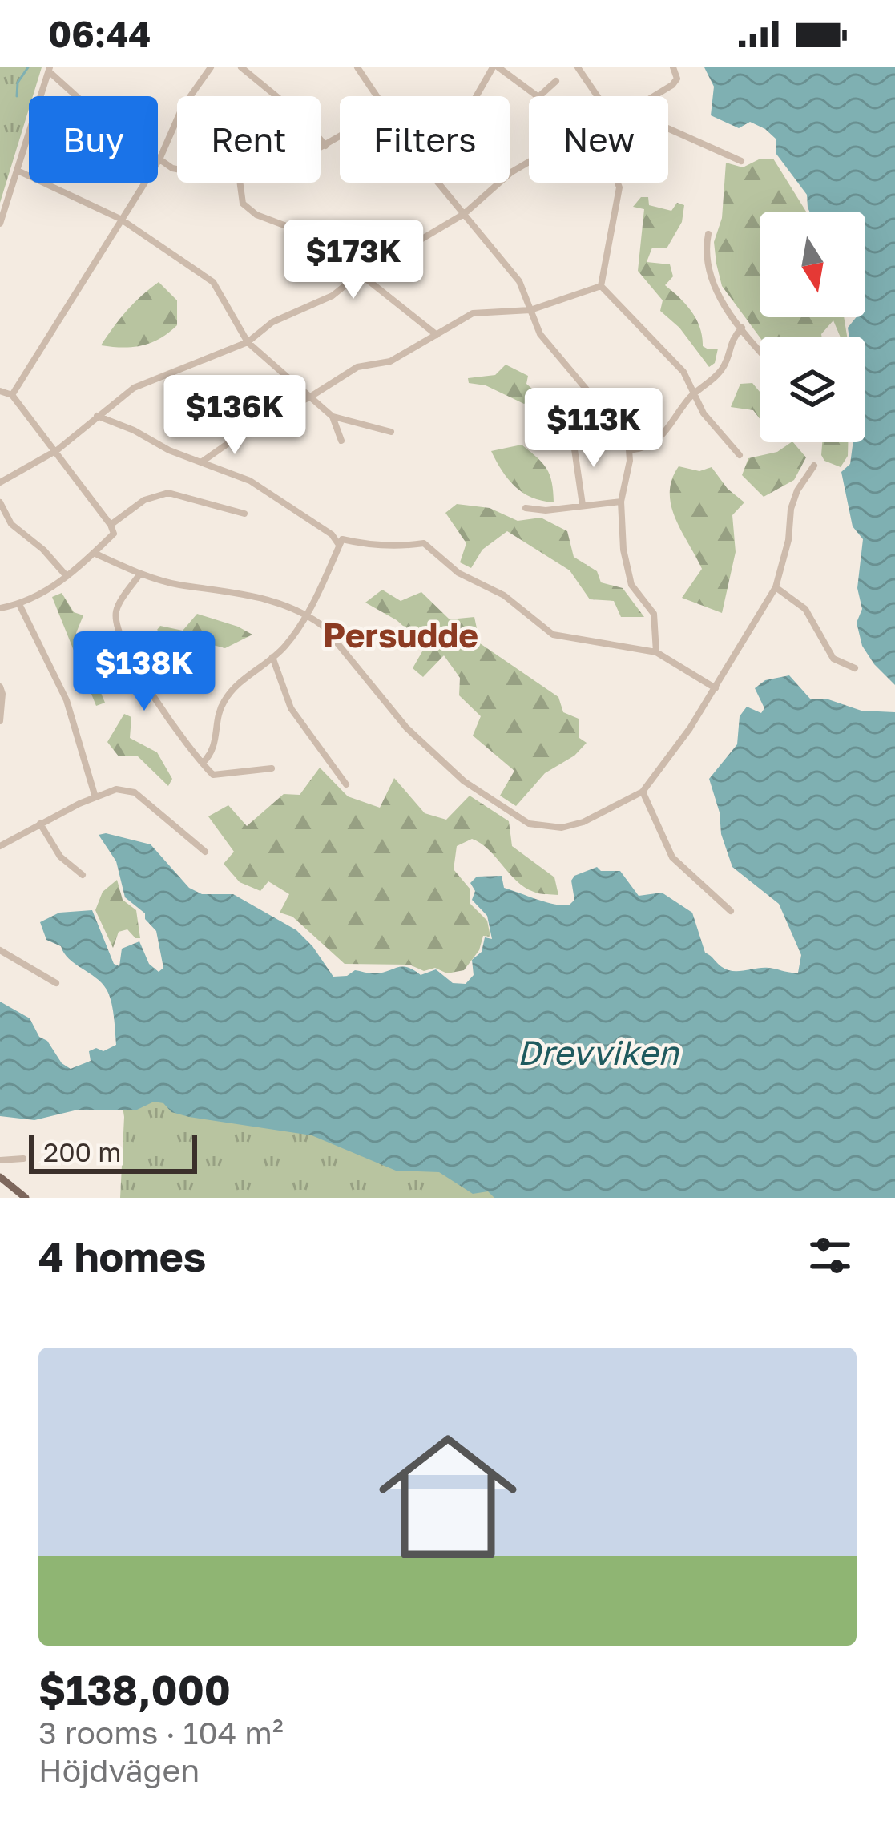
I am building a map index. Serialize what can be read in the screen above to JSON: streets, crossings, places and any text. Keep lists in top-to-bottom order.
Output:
{
  "districts": ["Persudde"],
  "water": ["Drevviken"],
  "scale_bar": "200 m",
  "north": "bottom",
  "page": {
    "status": "06:44",
    "chip": [
      "Buy",
      "Rent",
      "Filters",
      "New"
    ],
    "price": [
      "$173K",
      "$136K",
      "$113K",
      "$138K"
    ],
    "scale": "200 m",
    "heading": "4 homes",
    "list": [
      {
        "name": "$138,000",
        "note": "3 rooms · 104 m² · Höjdvägen"
      }
    ]
  }
}
